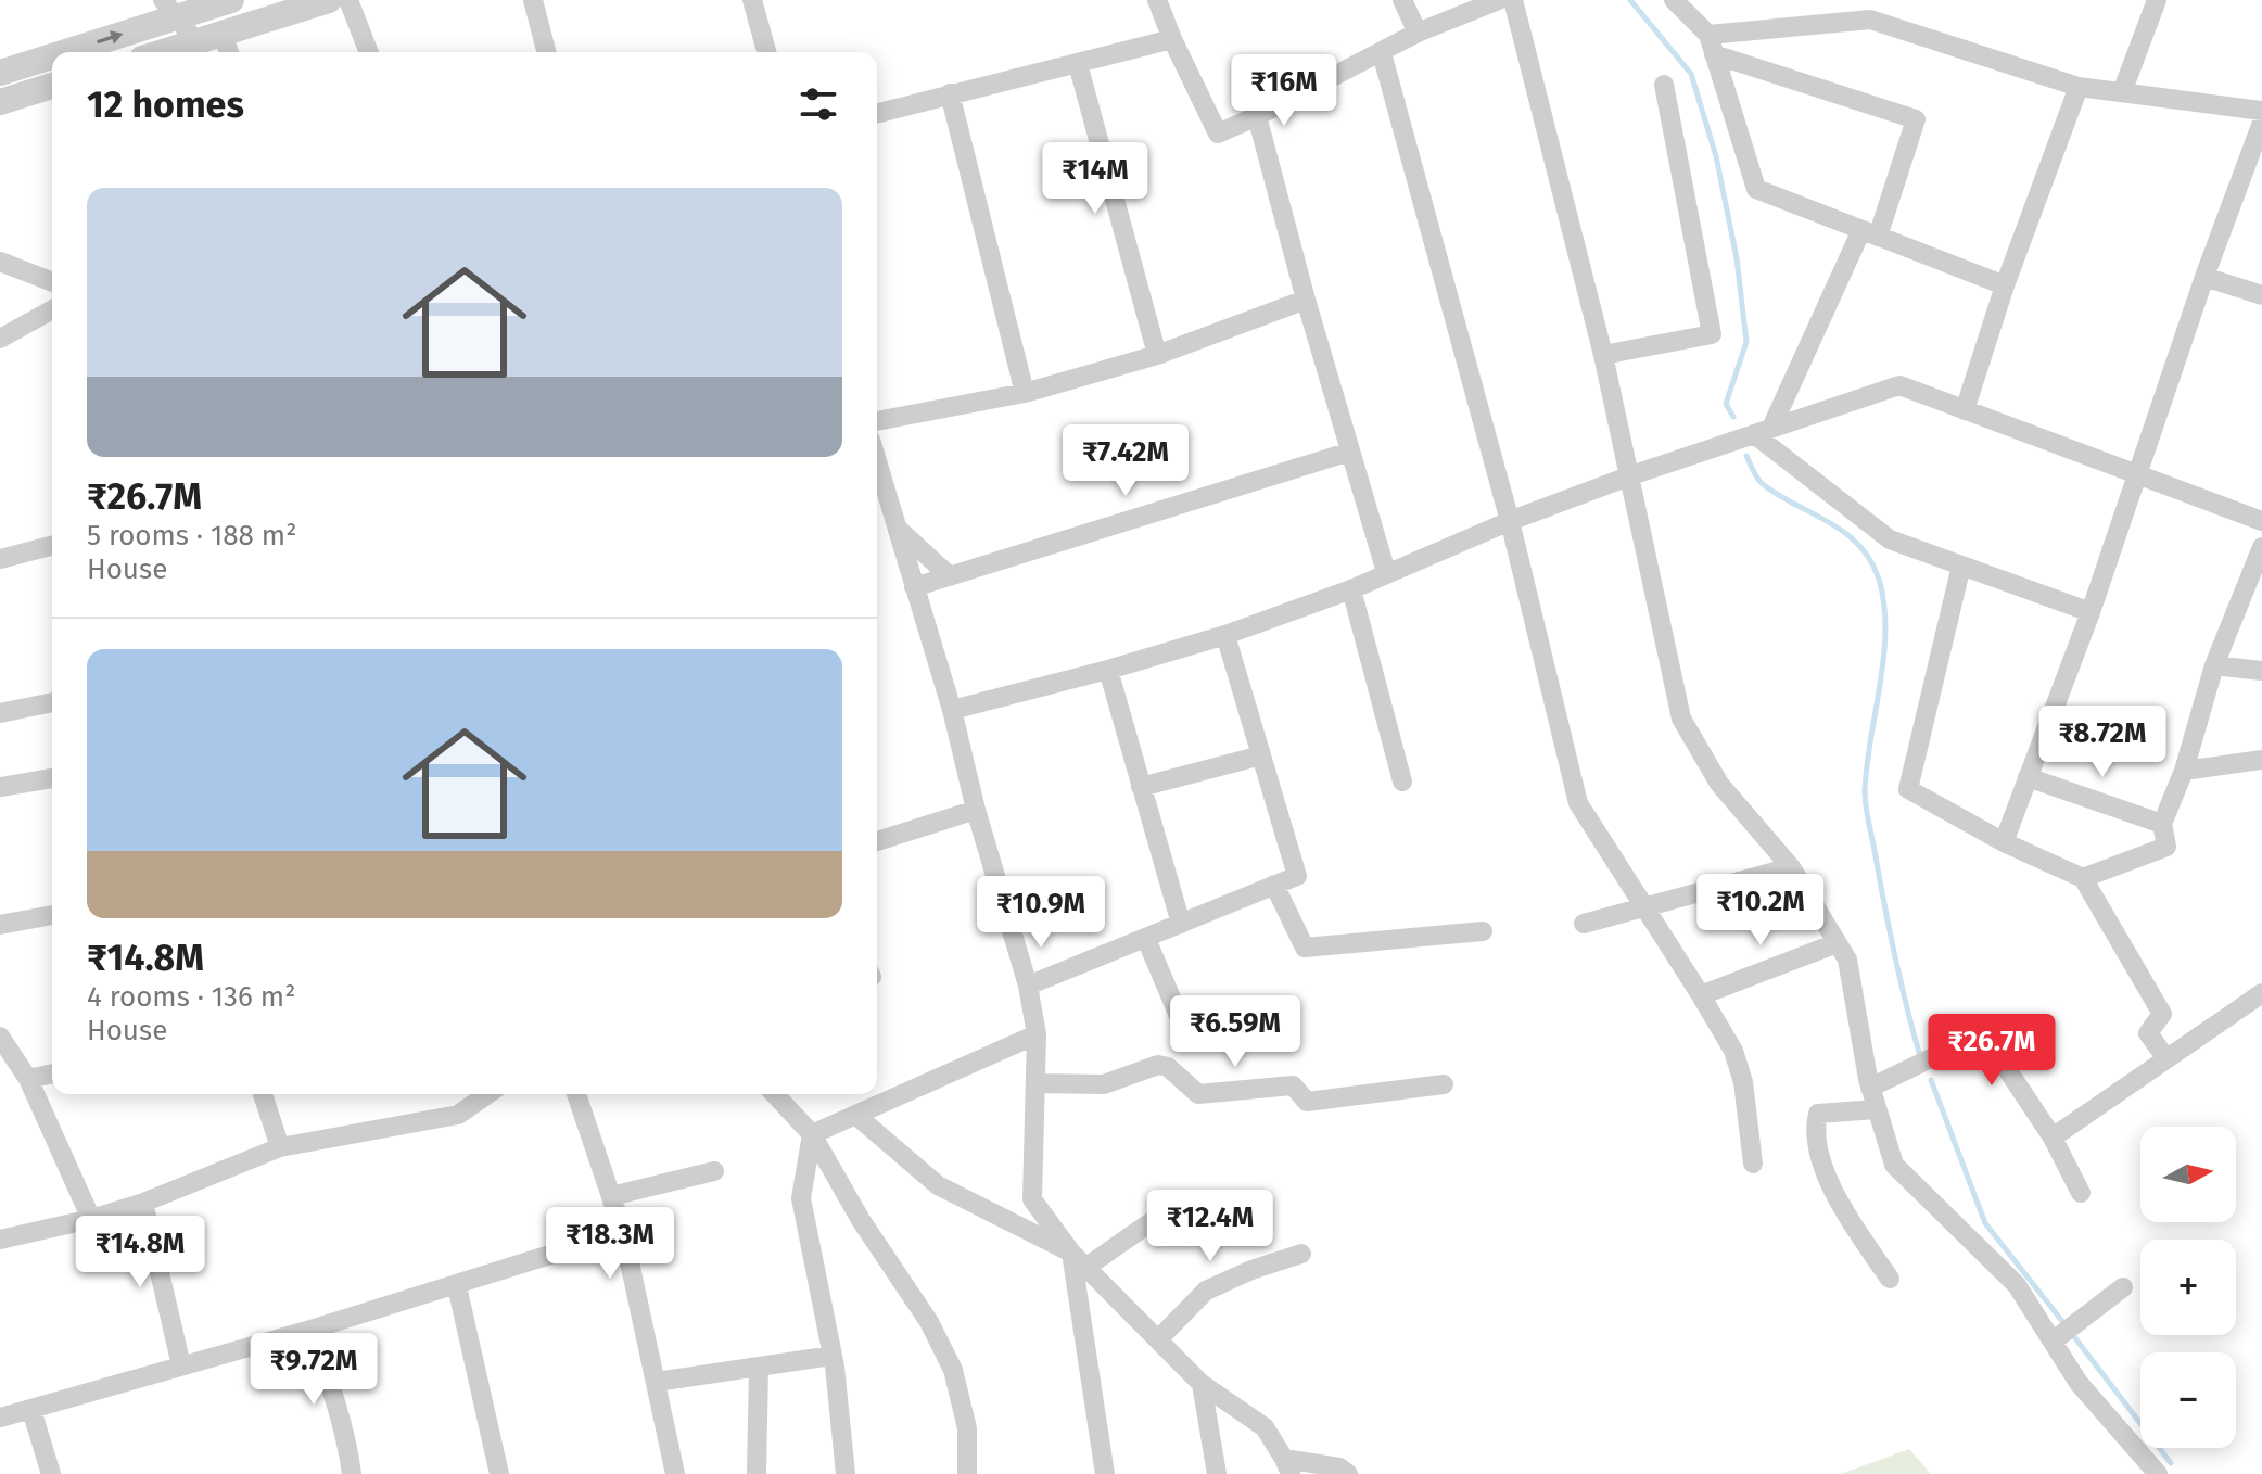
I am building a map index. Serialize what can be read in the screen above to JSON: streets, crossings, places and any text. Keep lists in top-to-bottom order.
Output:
{
  "north": "right",
  "page": {
    "heading": "12 homes",
    "price": [
      "₹16M",
      "₹14M",
      "₹7.42M",
      "₹8.72M",
      "₹10.2M",
      "₹10.9M",
      "₹6.59M",
      "₹26.7M",
      "₹12.4M",
      "₹18.3M",
      "₹14.8M",
      "₹9.72M"
    ],
    "list": [
      {
        "name": "₹26.7M",
        "note": "5 rooms · 188 m² · House"
      },
      {
        "name": "₹14.8M",
        "note": "4 rooms · 136 m² · House"
      }
    ],
    "map_buttons": ["+", "−"]
  }
}
